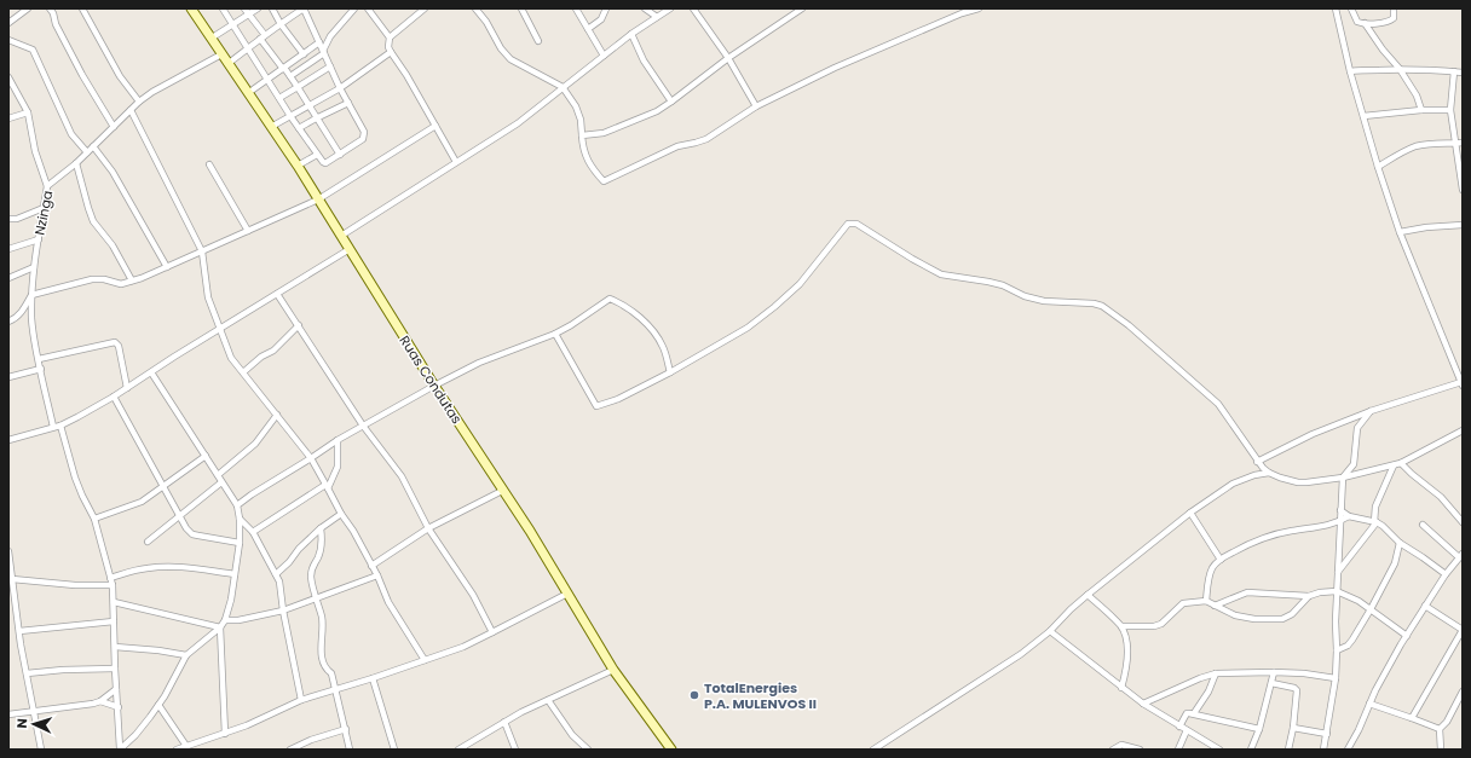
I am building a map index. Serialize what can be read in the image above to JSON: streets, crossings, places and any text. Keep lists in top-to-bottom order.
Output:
{
  "streets": {
    "street": ["Nzinga", "Ruas Condutas"]
  },
  "crossings": [
    ["Nzinga", "Ruas Condutas"]
  ],
  "places": ["TotalEnergies P.A. MULENVOS II"],
  "north": "left"
}
